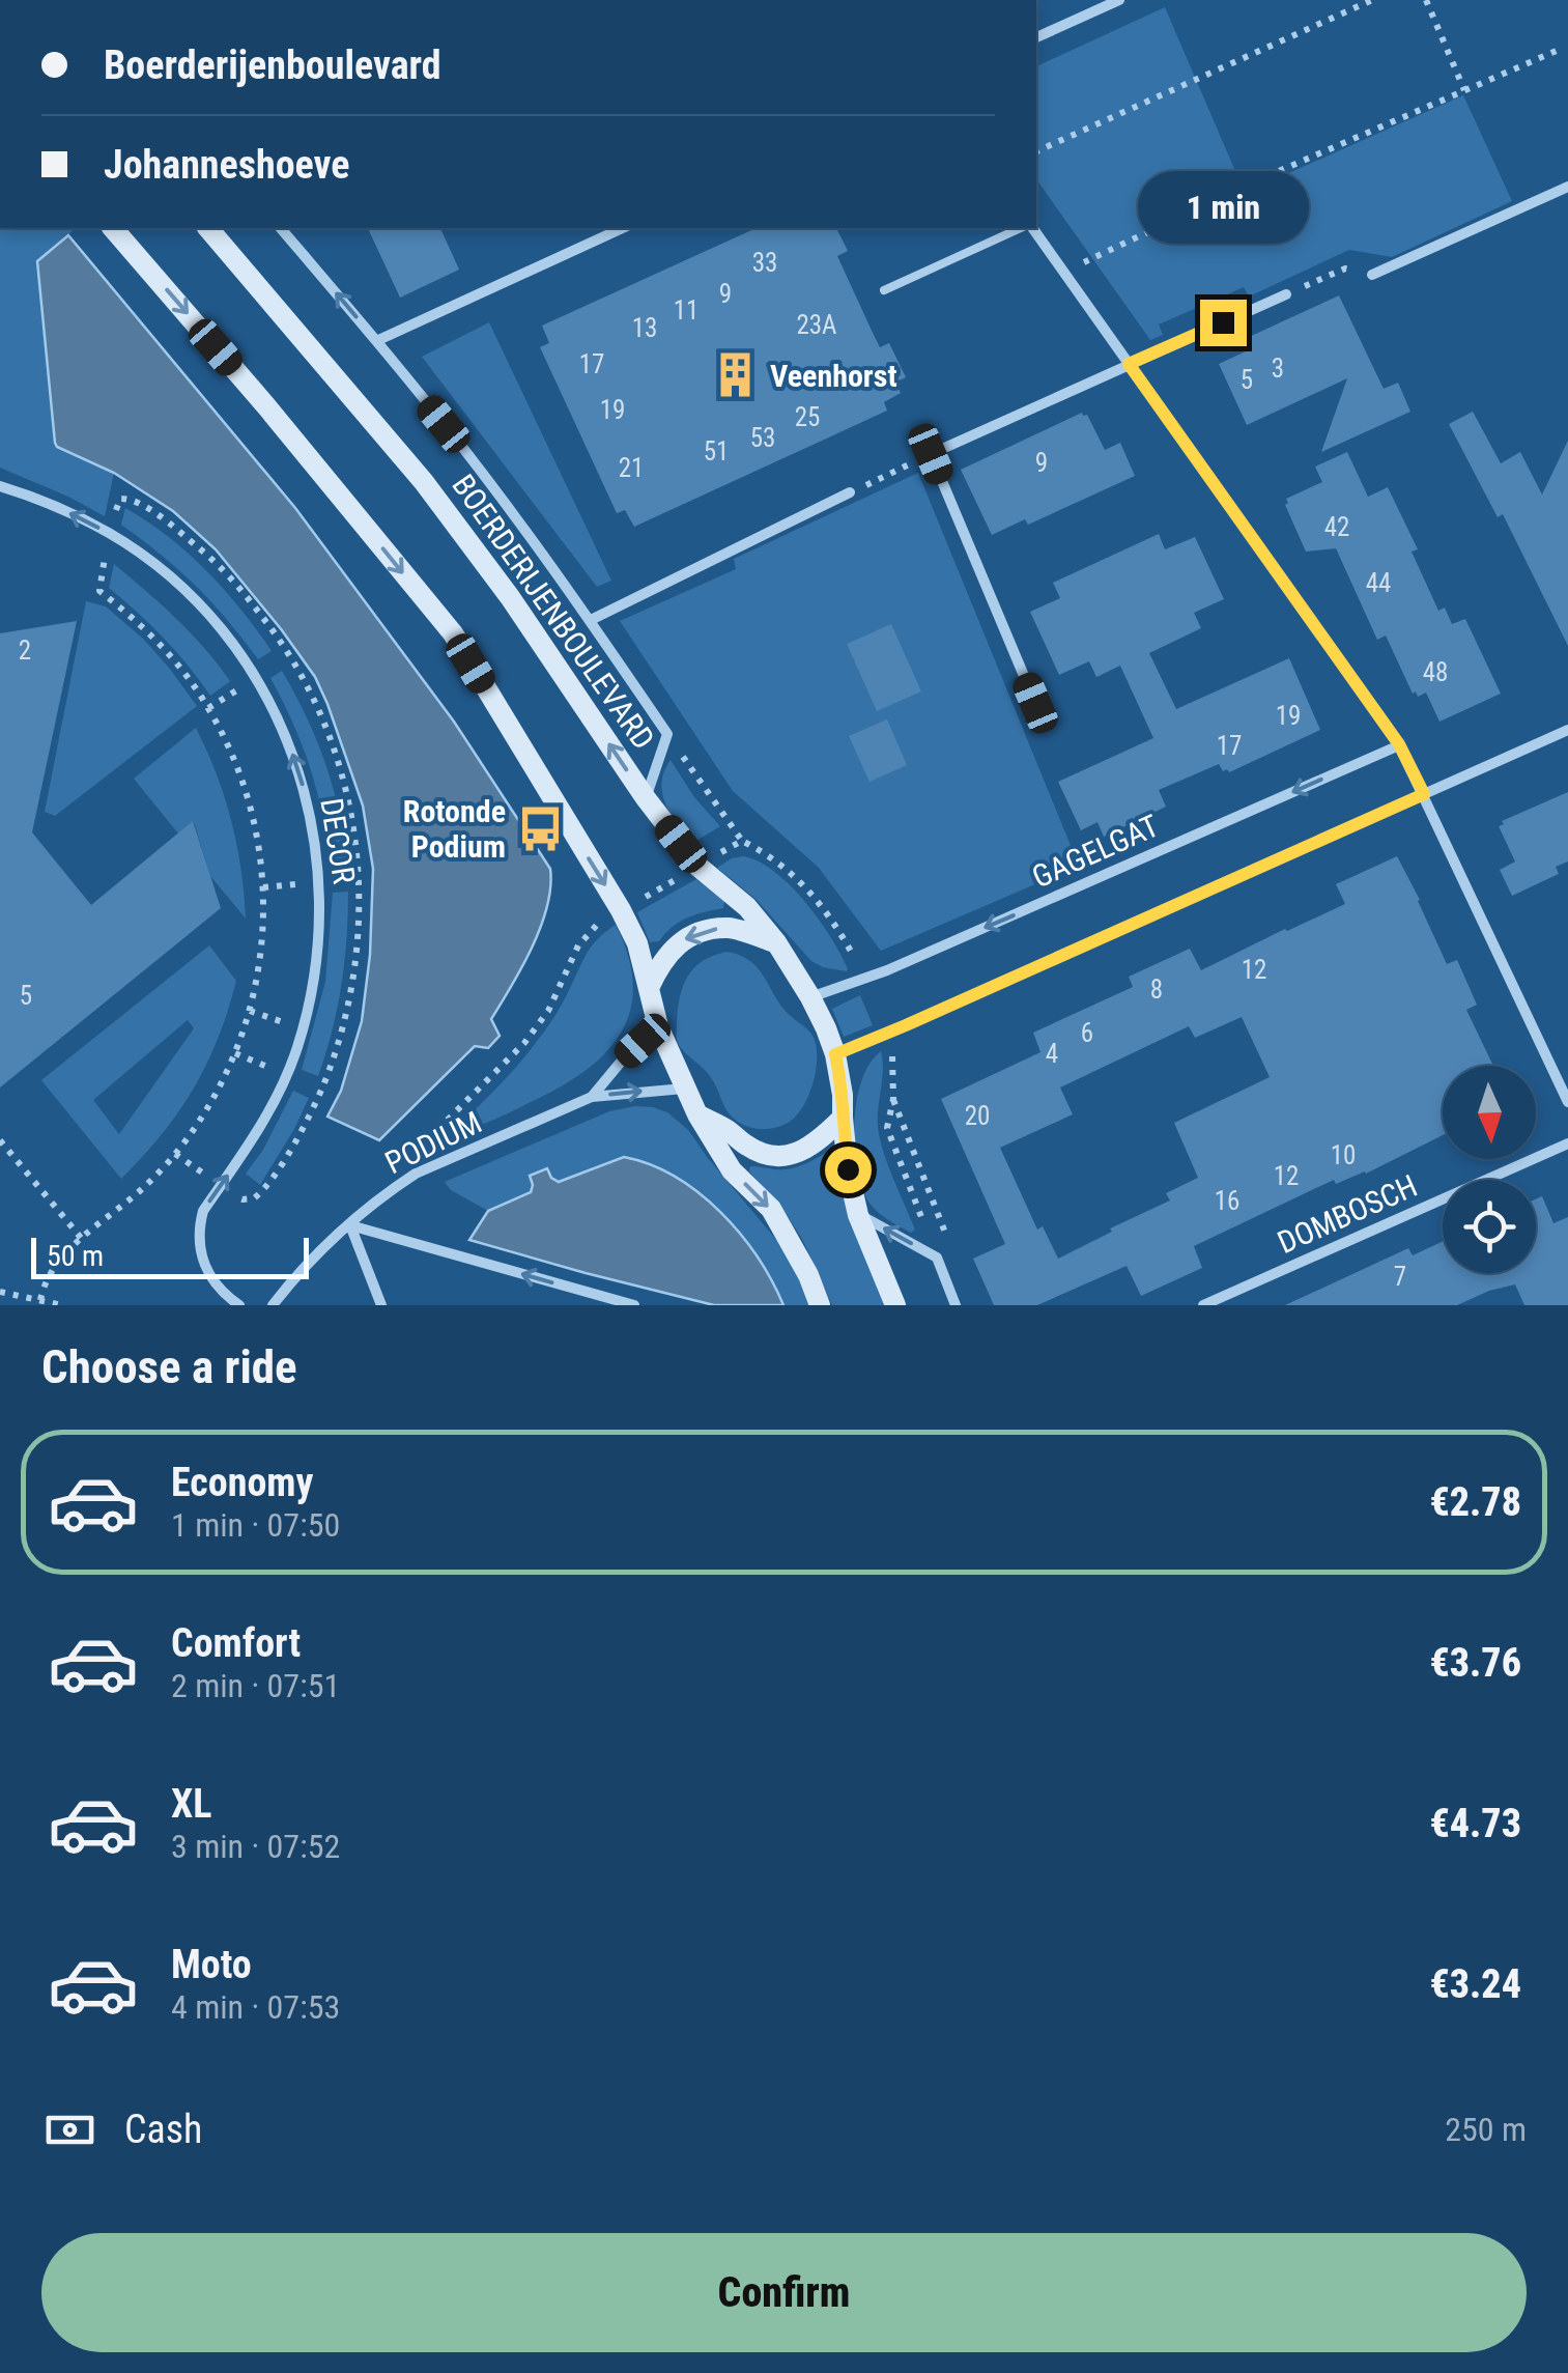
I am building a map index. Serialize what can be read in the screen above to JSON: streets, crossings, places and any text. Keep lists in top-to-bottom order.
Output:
{
  "streets": {
    "main road": ["BOERDERIJENBOULEVARD"],
    "street": [
      "DECOR",
      "GAGELGAT",
      "PODIUM",
      "DOMBOSCH"
    ]
  },
  "crossings": [
    ["BOERDERIJENBOULEVARD", "GAGELGAT"],
    ["BOERDERIJENBOULEVARD", "PODIUM"],
    ["GAGELGAT", "PODIUM"]
  ],
  "one_way": ["DECOR"],
  "places": {
    "building": ["Veenhorst"],
    "bus stop": ["Rotonde Podium"]
  },
  "house_numbers": [
    "33",
    "9",
    "11",
    "23A",
    "13",
    "17",
    "3",
    "5",
    "19",
    "25",
    "53",
    "51",
    "9",
    "21",
    "42",
    "44",
    "2",
    "48",
    "19",
    "17",
    "12",
    "8",
    "5",
    "6",
    "4",
    "20",
    "10",
    "12",
    "16",
    "7"
  ],
  "scale_bar": "50 m",
  "north": "bottom",
  "page": {
    "banner": ["Boerderijenboulevard", "Johanneshoeve"],
    "bubble": "1 min",
    "scale": "50 m",
    "heading": "Choose a ride",
    "list": [
      {
        "name": "Economy",
        "note": "1 min · 07:50",
        "value": "€2.78"
      },
      {
        "name": "Comfort",
        "note": "2 min · 07:51",
        "value": "€3.76"
      },
      {
        "name": "XL",
        "note": "3 min · 07:52",
        "value": "€4.73"
      },
      {
        "name": "Moto",
        "note": "4 min · 07:53",
        "value": "€3.24"
      }
    ],
    "pay": ["Cash", "250 m"],
    "buttons": "Confirm"
  }
}
